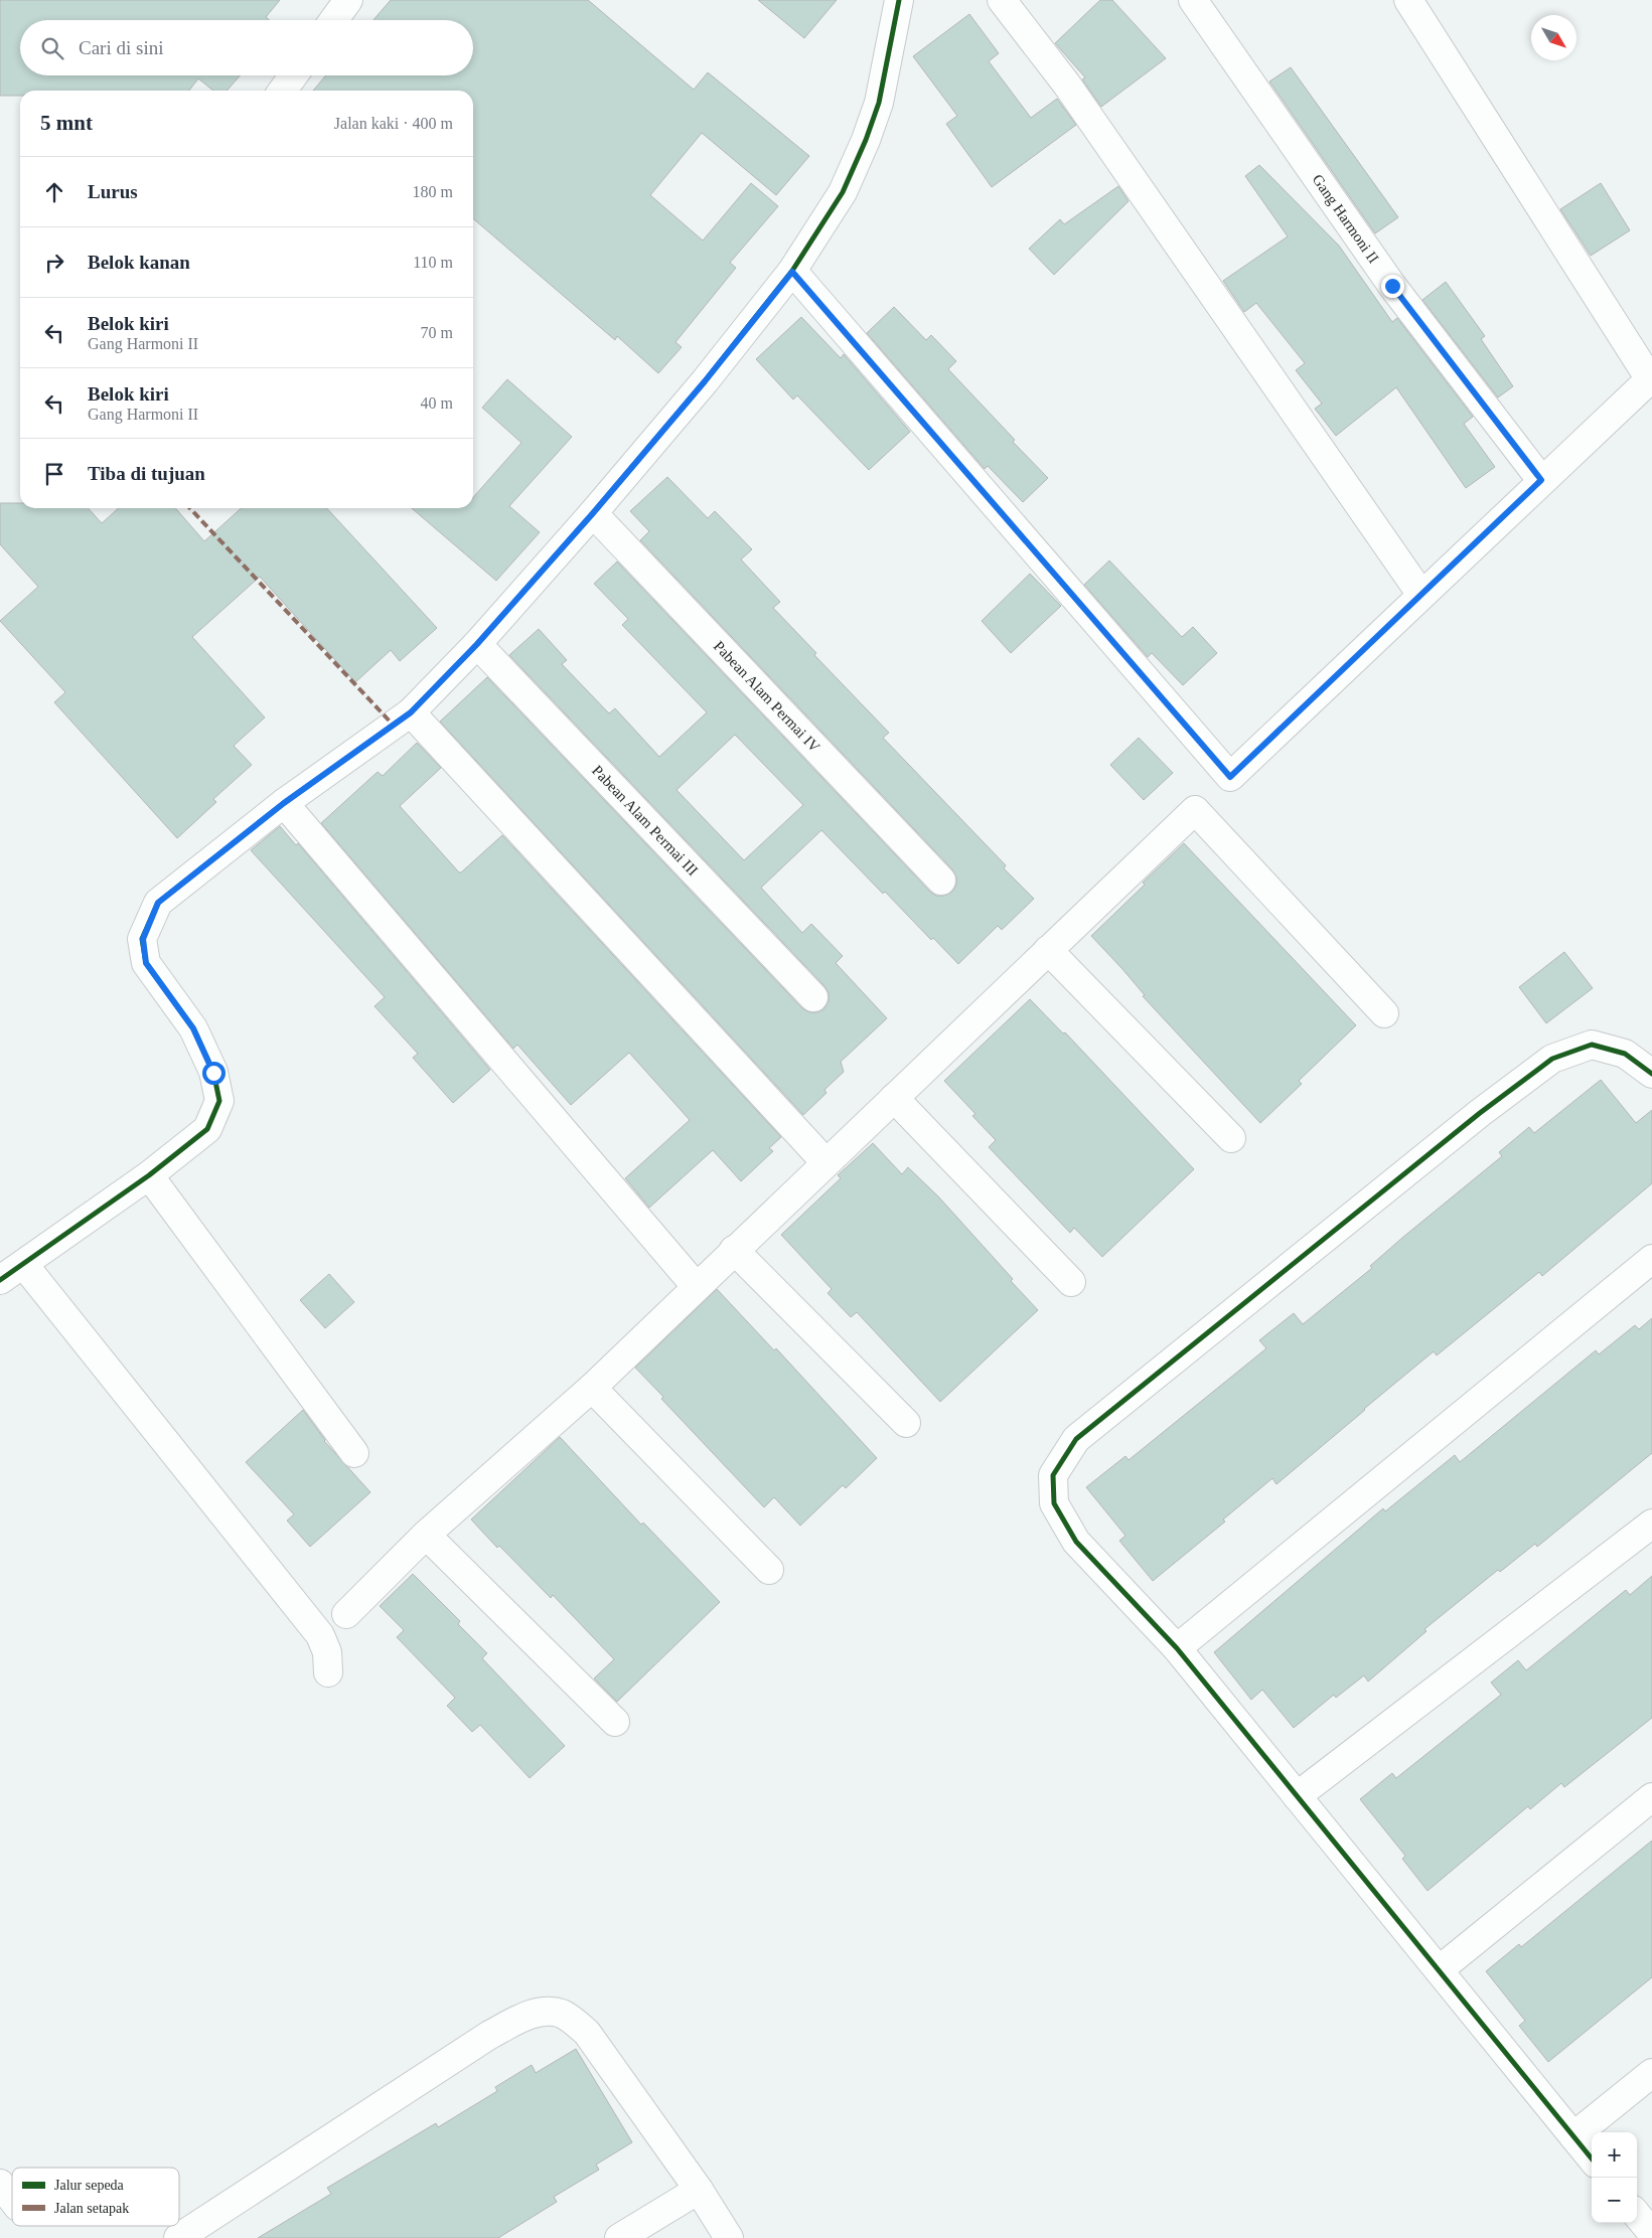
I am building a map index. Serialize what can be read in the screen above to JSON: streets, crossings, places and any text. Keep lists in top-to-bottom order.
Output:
{
  "streets": {
    "street": ["Gang Harmoni II", "Pabean Alam Permai IV", "Pabean Alam Permai III"]
  },
  "legend": ["Jalur sepeda", "Jalan setapak"],
  "north": "bottom right",
  "page": {
    "search": "Cari di sini",
    "heading": ["5 mnt", "Jalan kaki · 400 m"],
    "list": [
      ["Lurus", "180 m"],
      ["Belok kanan", "110 m"],
      ["Belok kiri", "Gang Harmoni II", "70 m"],
      ["Belok kiri", "Gang Harmoni II", "40 m"],
      "Tiba di tujuan"
    ],
    "map_buttons": ["+", "−"]
  }
}
